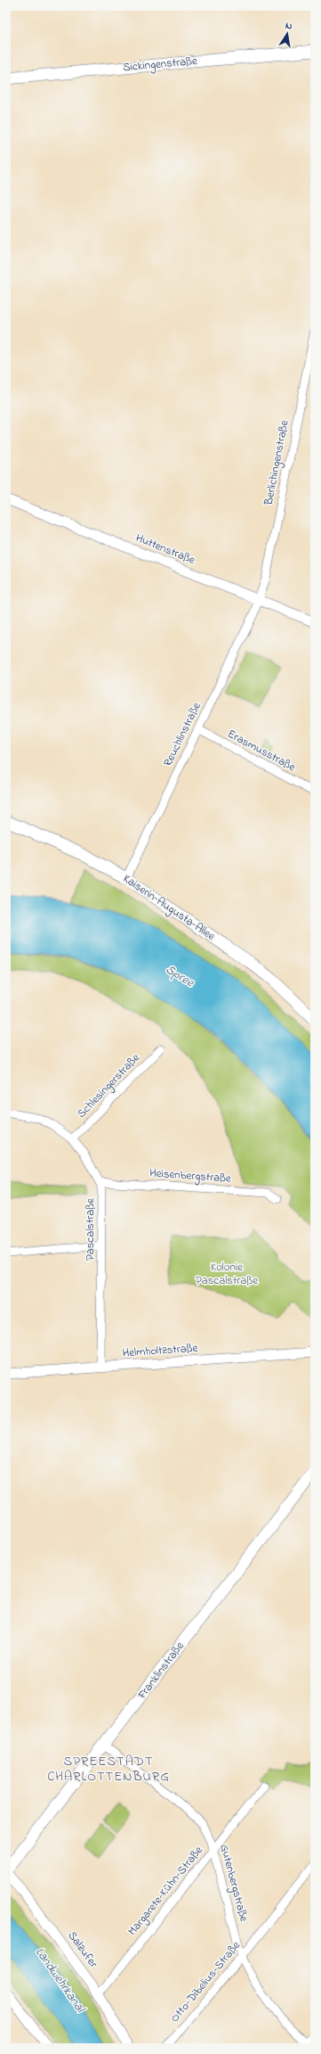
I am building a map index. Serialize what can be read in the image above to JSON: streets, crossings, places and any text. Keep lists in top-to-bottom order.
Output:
{
  "streets": {
    "main road": ["Sickingenstraße", "Kaiserin-Augusta-Allee", "Franklinstraße"],
    "street": [
      "Berlichingenstraße",
      "Huttenstraße",
      "Reuchlinstraße",
      "Erasmusstraße",
      "Schlesingerstraße",
      "Heisenbergstraße",
      "Pascalstraße",
      "Helmholtzstraße",
      "Gutenbergstraße",
      "Margarete-Kühn-Straße",
      "Salzufer",
      "Otto-Dibelius-Straße"
    ]
  },
  "crossings": [
    ["Berlichingenstraße", "Huttenstraße"],
    ["Berlichingenstraße", "Reuchlinstraße"],
    ["Huttenstraße", "Reuchlinstraße"],
    ["Reuchlinstraße", "Erasmusstraße"],
    ["Reuchlinstraße", "Kaiserin-Augusta-Allee"],
    ["Schlesingerstraße", "Pascalstraße"],
    ["Heisenbergstraße", "Pascalstraße"],
    ["Pascalstraße", "Helmholtzstraße"],
    ["Franklinstraße", "Gutenbergstraße"],
    ["Gutenbergstraße", "Margarete-Kühn-Straße"],
    ["Gutenbergstraße", "Otto-Dibelius-Straße"],
    ["Margarete-Kühn-Straße", "Salzufer"]
  ],
  "districts": ["SPREESTADT CHARLOTTENBURG"],
  "water": ["Spree", "Landwehrkanal"],
  "parks": ["Kolonie Pascalstraße"],
  "north": "top"
}
